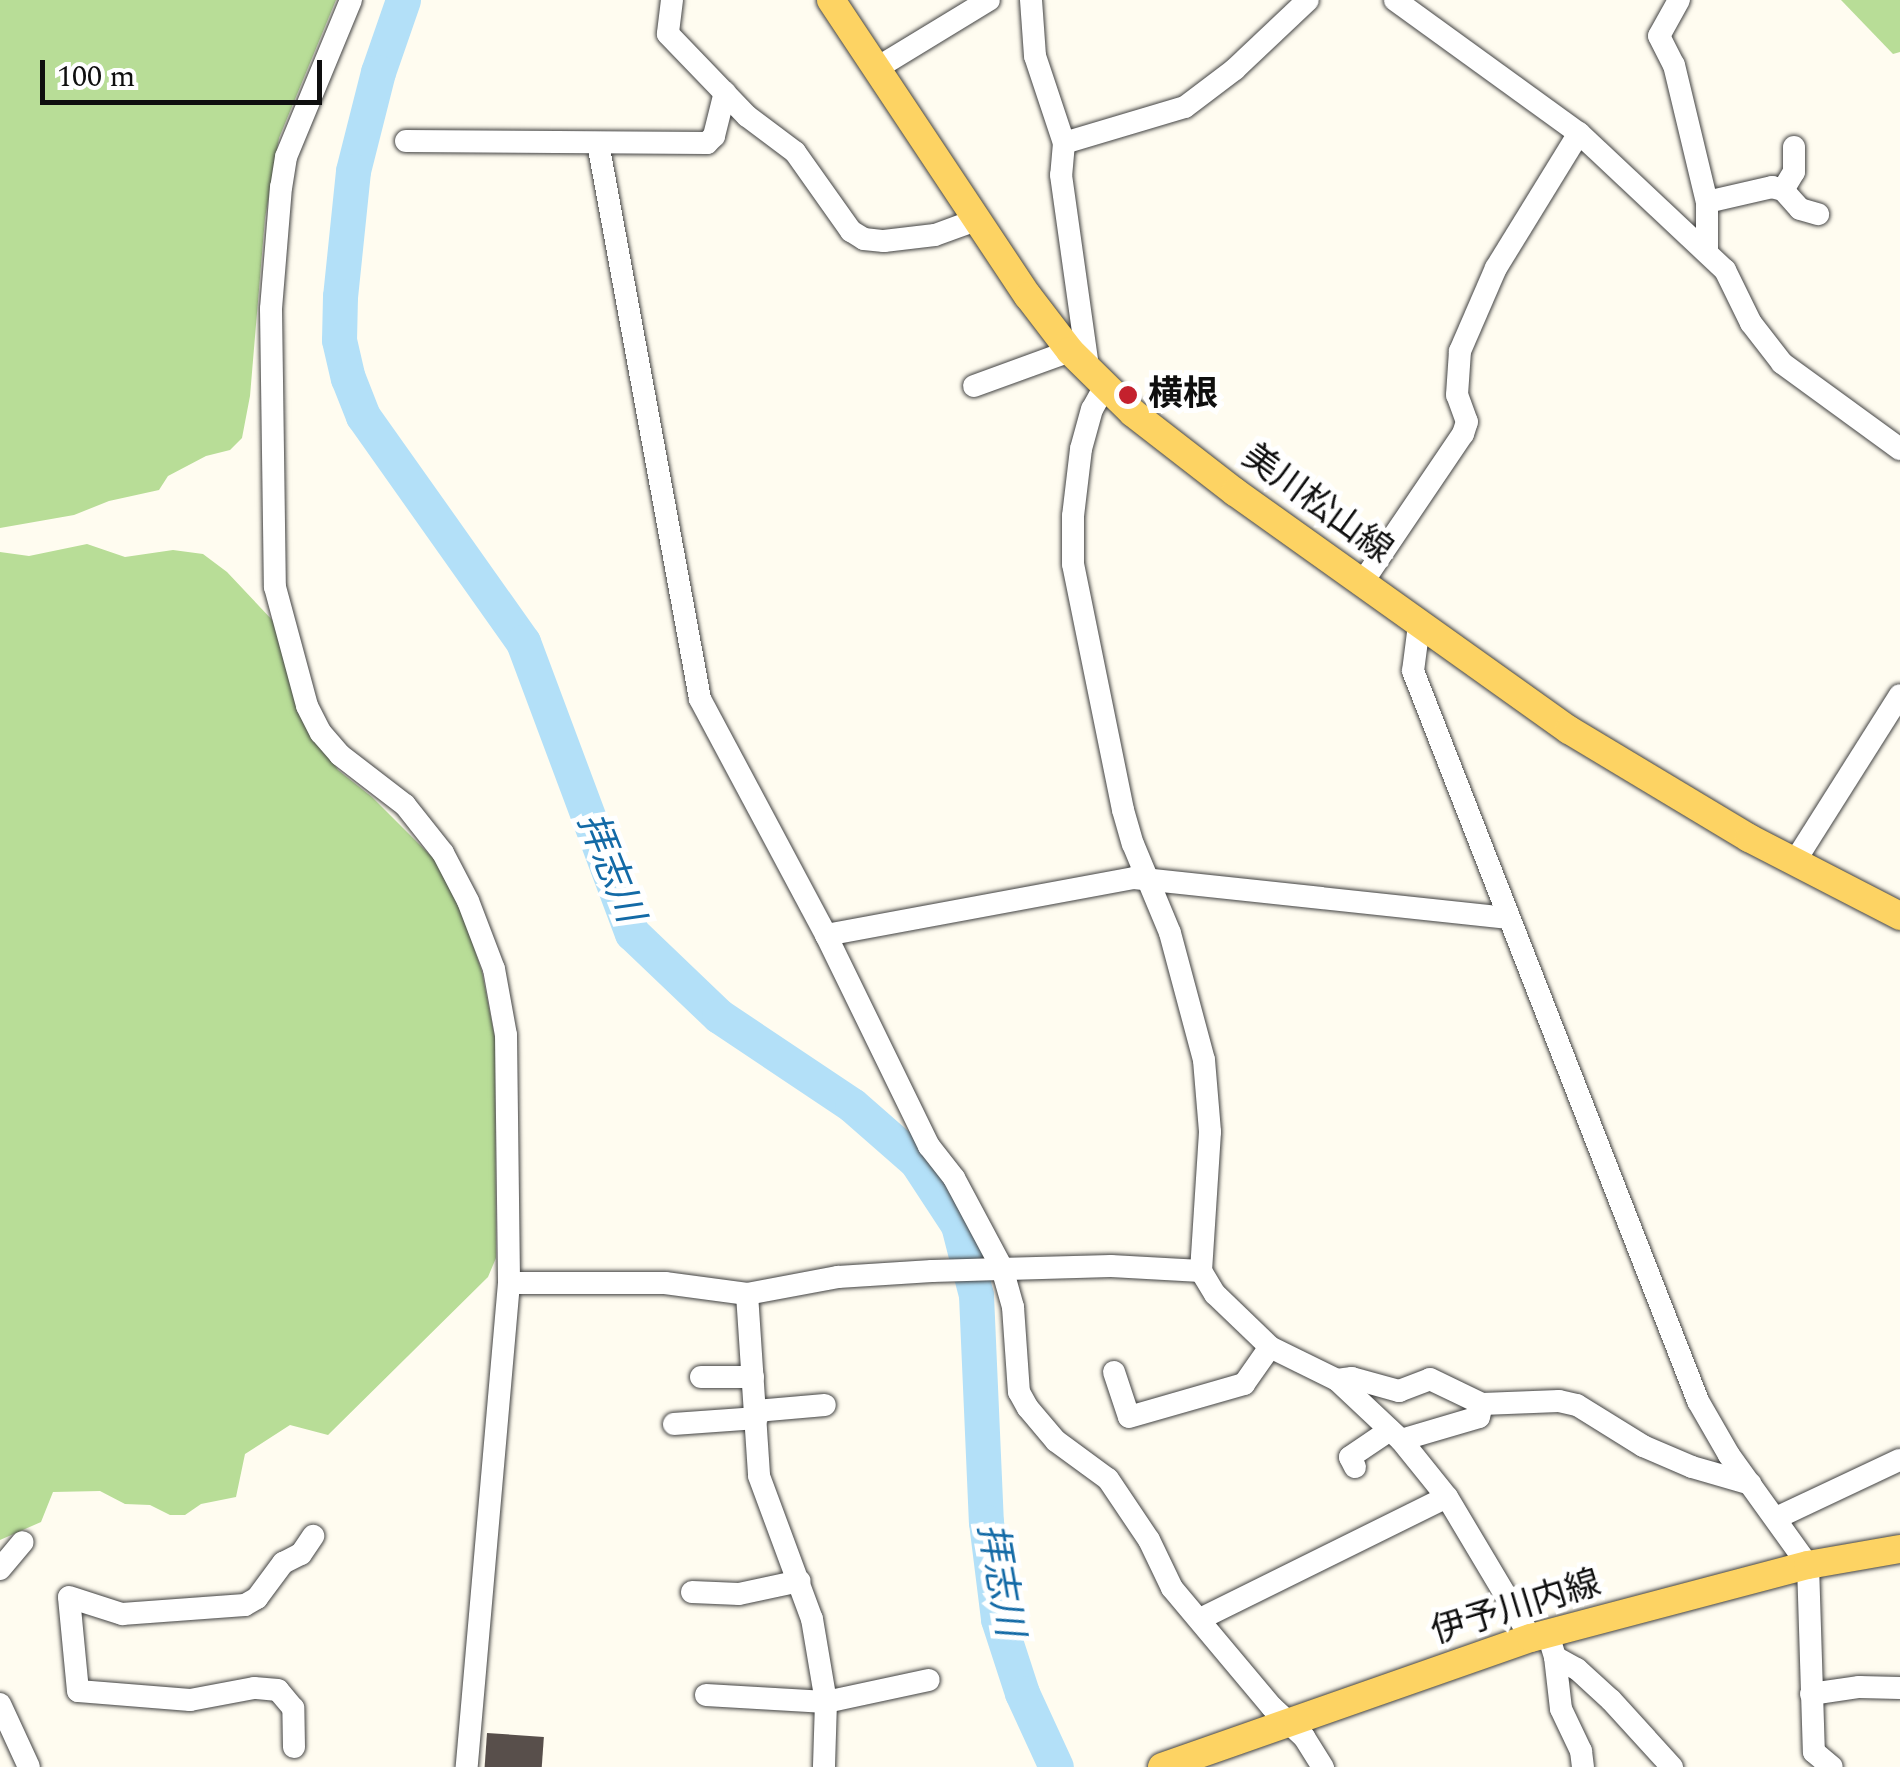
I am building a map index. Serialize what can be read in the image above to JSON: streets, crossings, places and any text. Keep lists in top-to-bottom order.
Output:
{
  "streets": {
    "main road": ["美川松山線", "伊予川内線"]
  },
  "water": ["拝志川"],
  "places": ["横根"],
  "scale_bar": "100 m"
}
